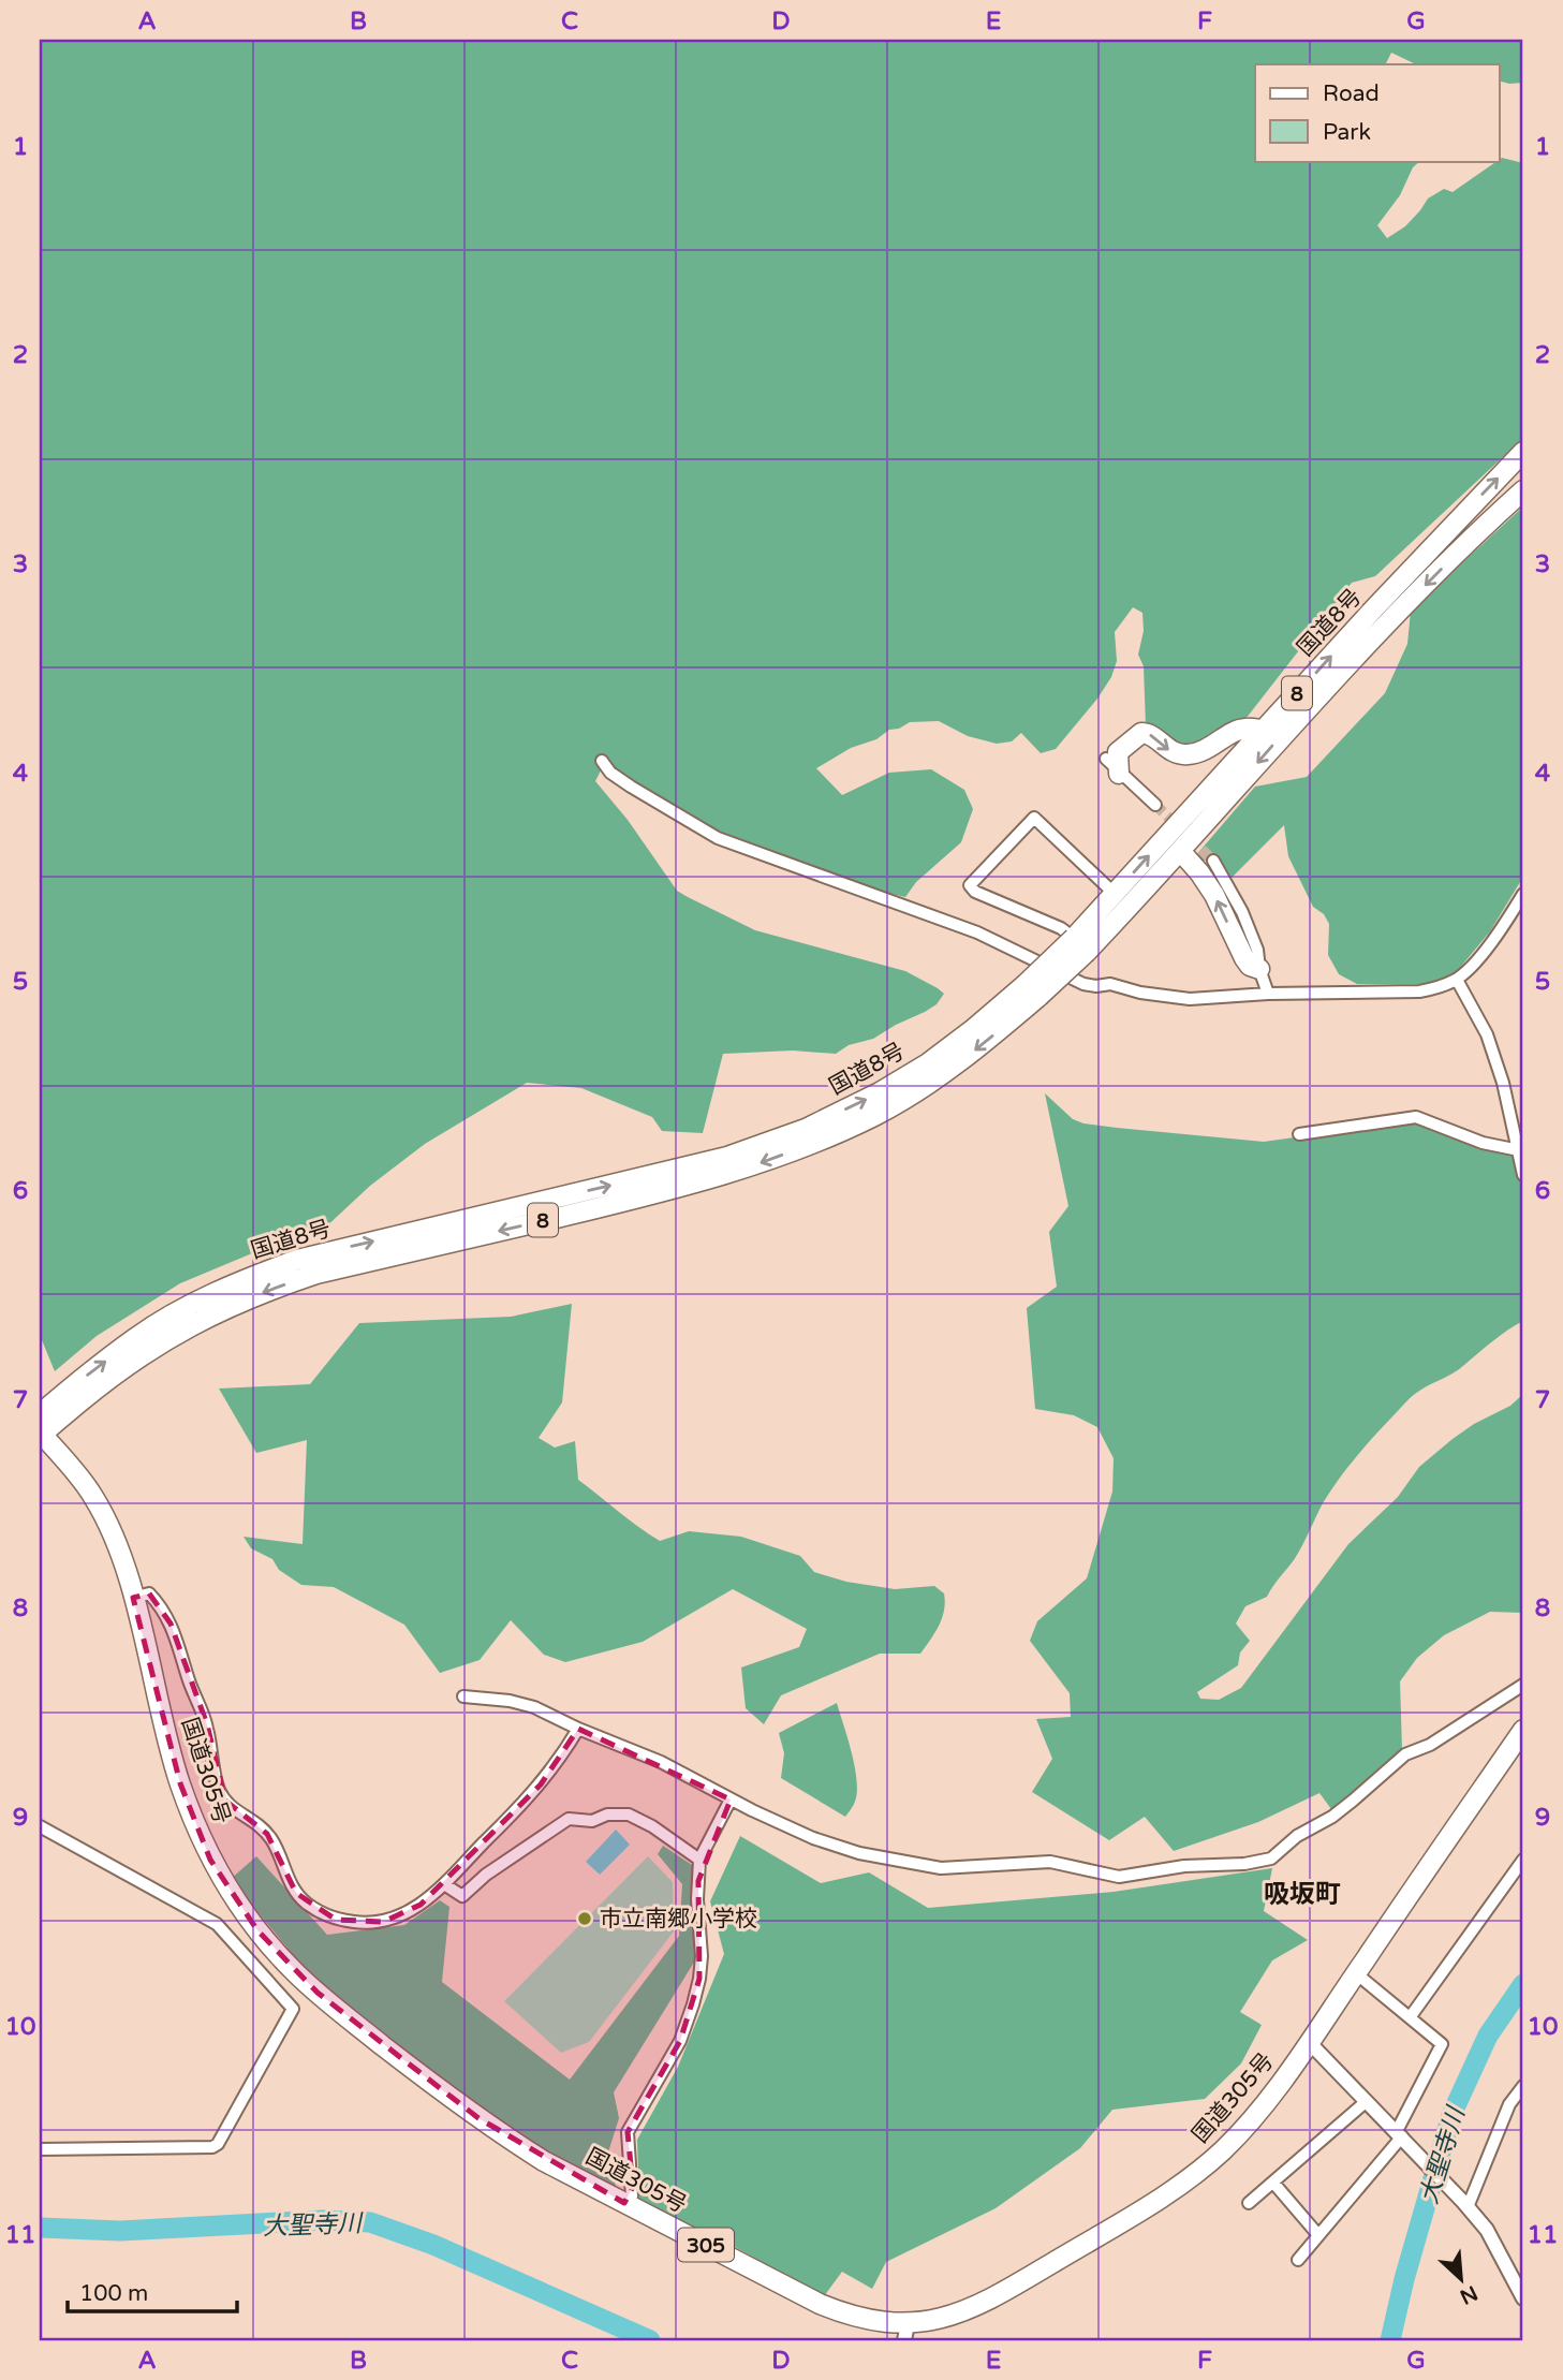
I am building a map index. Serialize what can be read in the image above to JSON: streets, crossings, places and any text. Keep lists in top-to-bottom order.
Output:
{
  "streets": {
    "highway": [
      "国道8号",
      "8",
      "国道305号",
      "305"
    ]
  },
  "crossings": [
    ["国道8号", "国道305号"]
  ],
  "districts": ["吸坂町"],
  "water": ["大聖寺川"],
  "places": ["市立南郷小学校"],
  "legend": ["Road", "Park"],
  "scale_bar": "100 m",
  "north": "bottom right",
  "grid": {
    "columns": [
      "A",
      "B",
      "C",
      "D",
      "E",
      "F",
      "G"
    ],
    "rows": [
      "1",
      "2",
      "3",
      "4",
      "5",
      "6",
      "7",
      "8",
      "9",
      "10",
      "11"
    ]
  }
}
